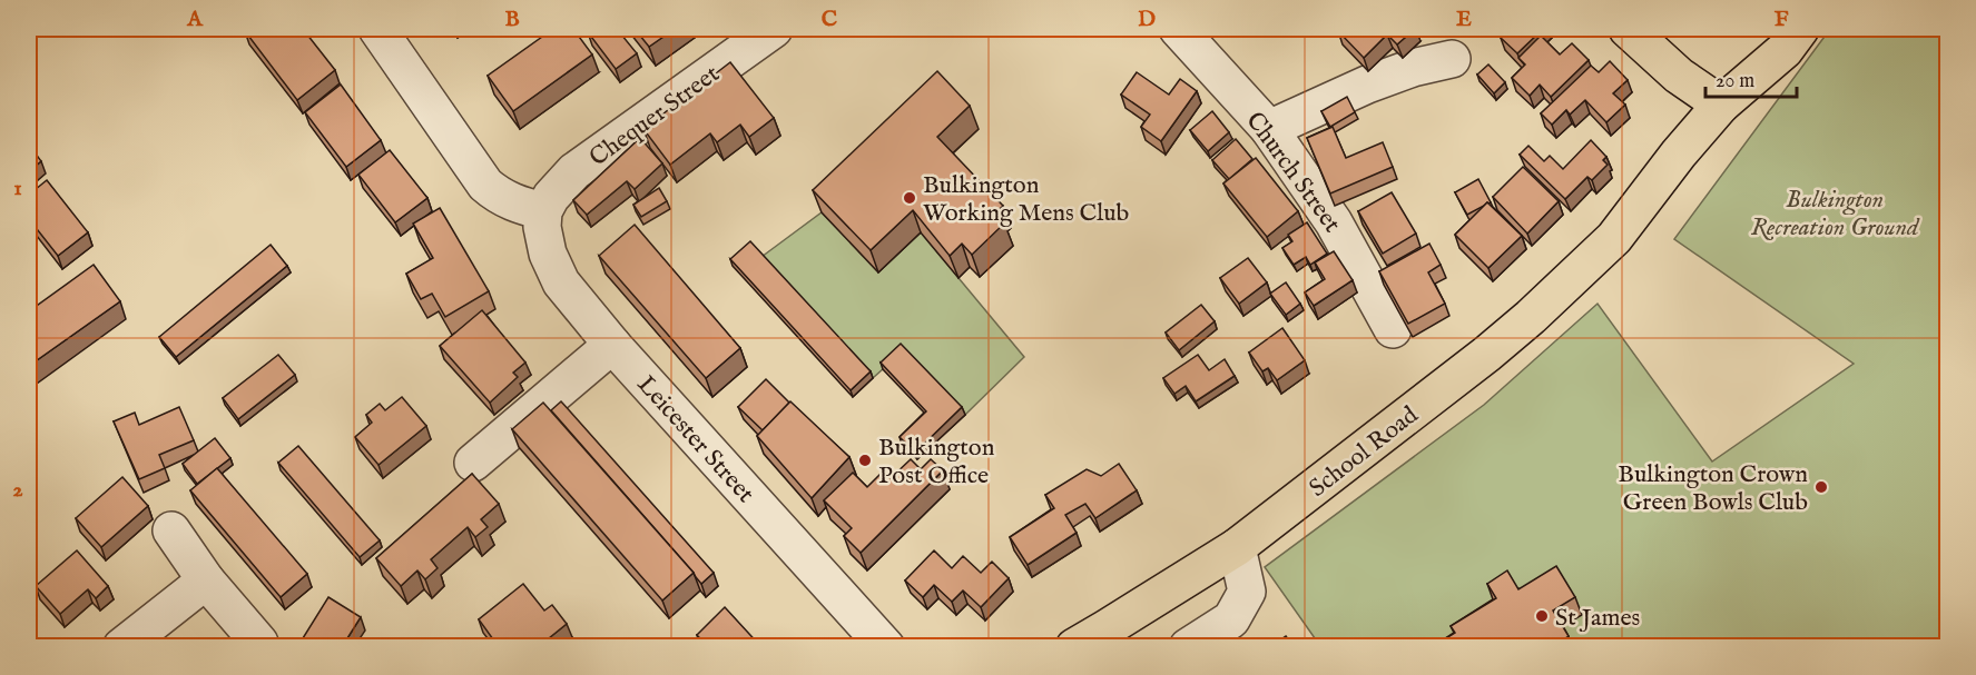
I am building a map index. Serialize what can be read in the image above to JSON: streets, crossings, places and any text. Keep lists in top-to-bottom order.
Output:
{
  "streets": {
    "main road": ["School Road"],
    "street": ["Chequer Street", "Church Street", "Leicester Street"]
  },
  "crossings": [
    ["Chequer Street", "Leicester Street"]
  ],
  "parks": ["Bulkington Recreation Ground"],
  "places": [
    "Bulkington Working Mens Club",
    "Bulkington Post Office",
    "Bulkington Crown Green Bowls Club",
    "St James"
  ],
  "scale_bar": "20 m",
  "grid": {
    "columns": [
      "A",
      "B",
      "C",
      "D",
      "E",
      "F"
    ],
    "rows": ["1", "2"]
  }
}
